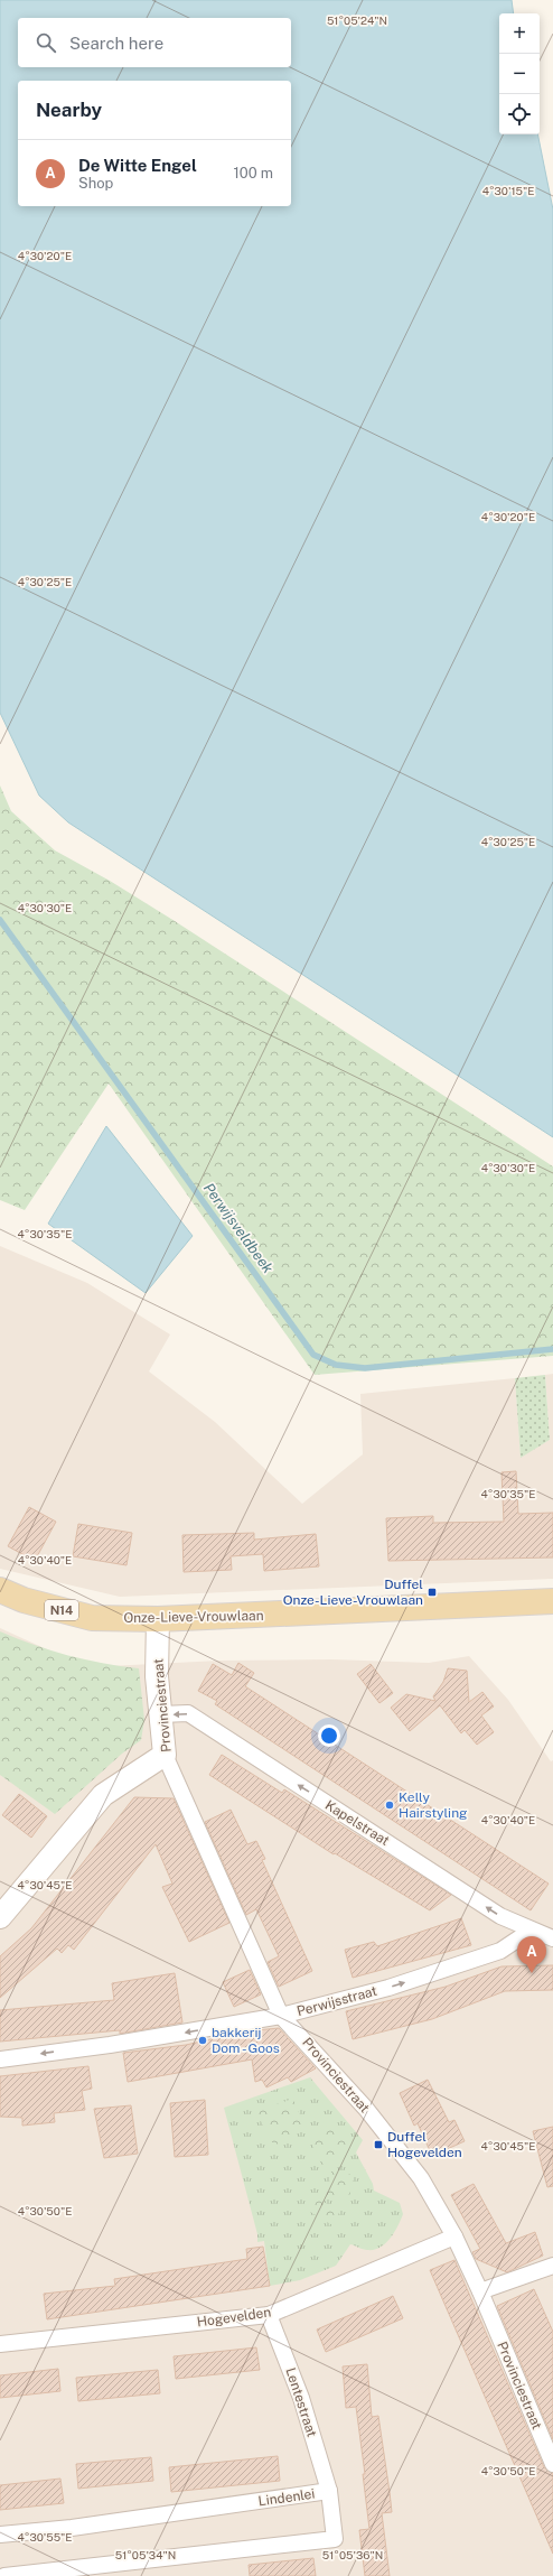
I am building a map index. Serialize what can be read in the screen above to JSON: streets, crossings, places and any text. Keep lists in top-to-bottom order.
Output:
{
  "streets": {
    "main road": ["N14", "Onze-Lieve-Vrouwlaan"],
    "street": [
      "Provinciestraat",
      "Kapelstraat",
      "Perwijsstraat",
      "Hogevelden",
      "Lentestraat",
      "Lindenlei"
    ]
  },
  "crossings": [
    ["Onze-Lieve-Vrouwlaan", "Provinciestraat"],
    ["Provinciestraat", "Kapelstraat"],
    ["Provinciestraat", "Perwijsstraat"],
    ["Provinciestraat", "Hogevelden"],
    ["Kapelstraat", "Perwijsstraat"],
    ["Hogevelden", "Lentestraat"],
    ["Lentestraat", "Lindenlei"]
  ],
  "one_way": ["Kapelstraat"],
  "water": ["Perwijsveldbeek"],
  "places": {
    "transit": ["Duffel Onze-Lieve-Vrouwlaan", "Duffel Hogevelden"],
    "other": ["Kelly Hairstyling", "bakkerij Dom - Goos"]
  },
  "page": {
    "map_buttons": ["+", "−"],
    "search": "Search here",
    "heading": "Nearby",
    "list": [
      {
        "mark": "A",
        "name": "De Witte Engel",
        "note": "Shop",
        "value": "100 m"
      }
    ],
    "pins": "A"
  },
  "coordinates": [
    "51°05'24\"N",
    "4°30'15\"E",
    "4°30'20\"E",
    "4°30'25\"E",
    "4°30'30\"E",
    "4°30'35\"E",
    "4°30'40\"E",
    "4°30'45\"E",
    "4°30'50\"E",
    "4°30'55\"E",
    "51°05'34\"N",
    "51°05'36\"N"
  ]
}
